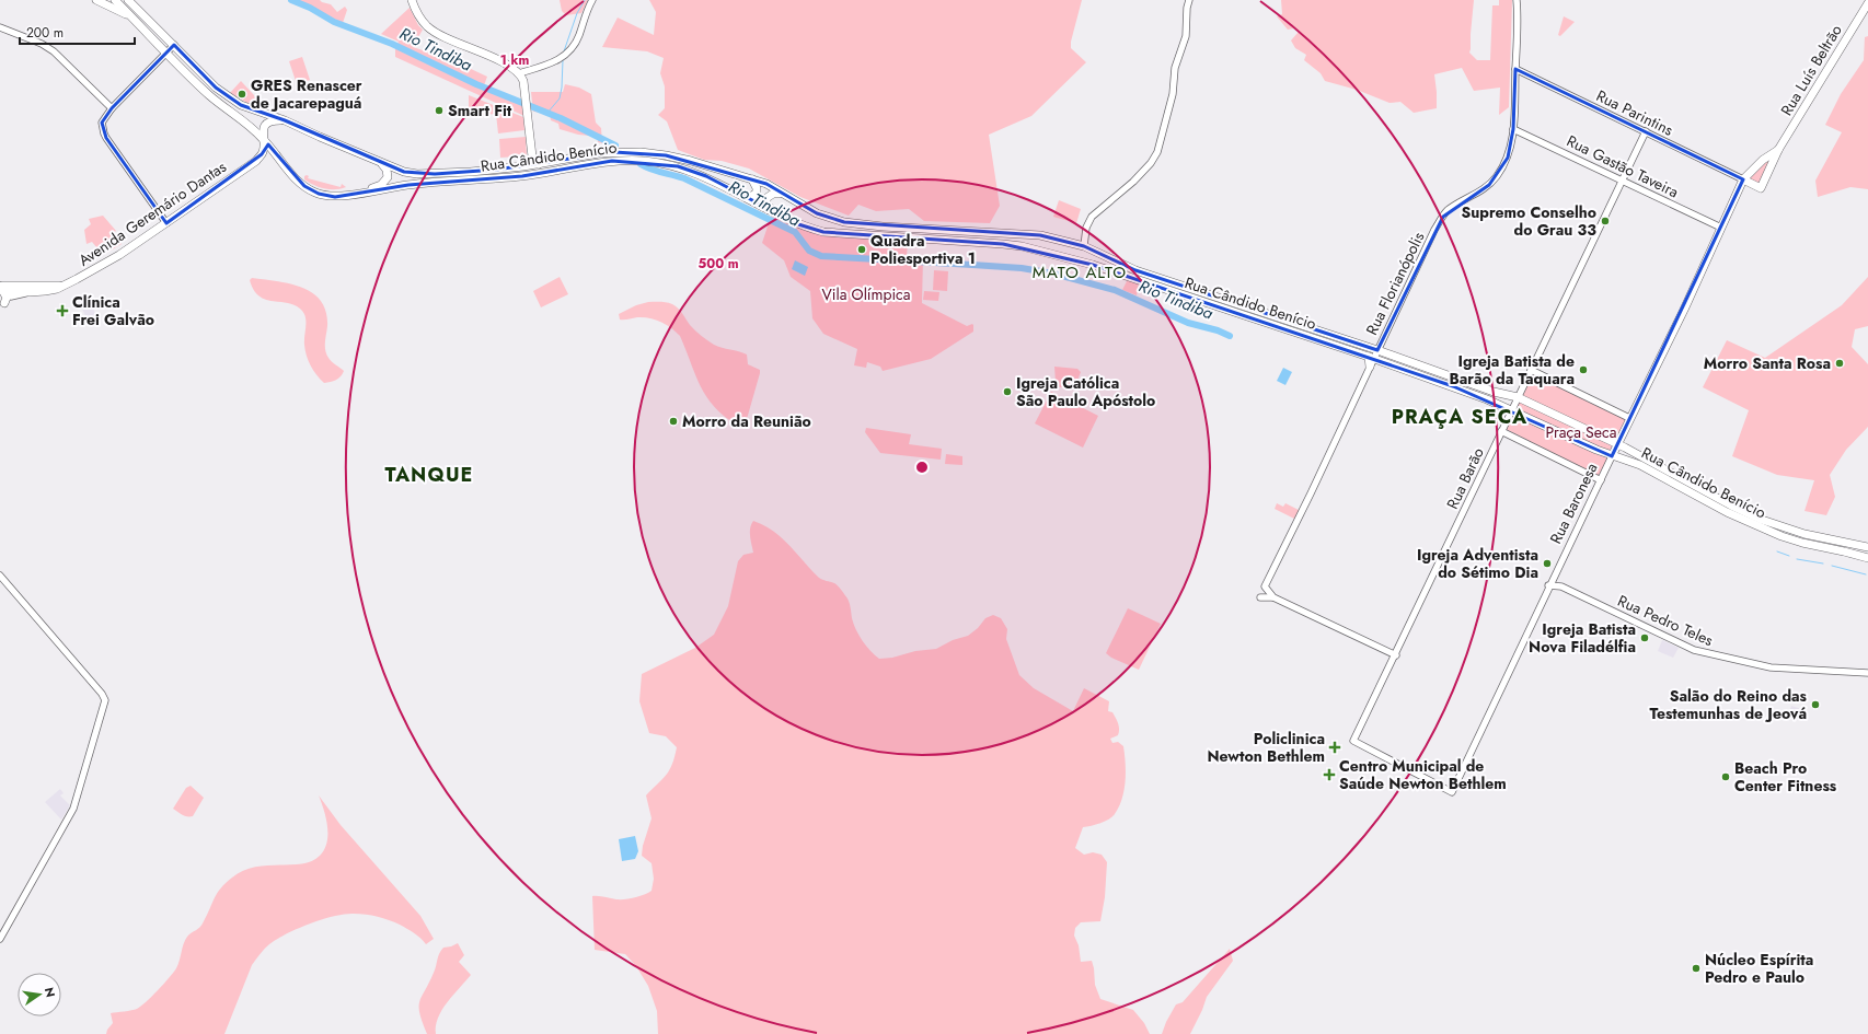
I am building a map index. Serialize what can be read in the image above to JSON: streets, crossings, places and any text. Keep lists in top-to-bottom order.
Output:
{
  "streets": {
    "main road": [
      "Rua Luís Beltrão",
      "Rua Cândido Benício",
      "Avenida Geremário Dantas",
      "Rua Baronesa"
    ],
    "street": [
      "Rua Parintins",
      "Rua Gastão Taveira",
      "Rua Florianópolis",
      "Rua Barão",
      "Rua Pedro Teles"
    ]
  },
  "crossings": [
    ["Rua Luís Beltrão", "Rua Parintins"],
    ["Rua Luís Beltrão", "Rua Baronesa"],
    ["Rua Parintins", "Rua Florianópolis"],
    ["Rua Parintins", "Rua Barão"],
    ["Rua Parintins", "Rua Baronesa"],
    ["Rua Cândido Benício", "Rua Florianópolis"],
    ["Rua Cândido Benício", "Rua Barão"],
    ["Rua Cândido Benício", "Rua Baronesa"],
    ["Rua Gastão Taveira", "Rua Florianópolis"],
    ["Rua Gastão Taveira", "Rua Barão"],
    ["Rua Gastão Taveira", "Rua Baronesa"],
    ["Rua Barão", "Rua Baronesa"],
    ["Rua Baronesa", "Rua Pedro Teles"]
  ],
  "districts": ["MATO ALTO", "PRAÇA SECA", "TANQUE"],
  "water": ["Rio Tindiba"],
  "parks": ["Vila Olímpica", "Praça Seca"],
  "places": {
    "other": [
      "GRES Renascer de Jacarepaguá",
      "Smart Fit",
      "Supremo Conselho do Grau 33",
      "Quadra Poliesportiva 1",
      "Morro Santa Rosa",
      "Igreja Batista de Barão da Taquara",
      "Igreja Católica São Paulo Apóstolo",
      "Morro da Reunião",
      "Igreja Adventista do Sétimo Dia",
      "Igreja Batista Nova Filadélfia",
      "Salão do Reino das Testemunhas de Jeová",
      "Beach Pro Center Fitness",
      "Núcleo Espírita Pedro e Paulo"
    ],
    "health": ["Clínica Frei Galvão", "Policlinica Newton Bethlem", "Centro Municipal de Saúde Newton Bethlem"]
  },
  "scale_bar": "200 m",
  "north": "right",
  "rings": ["1 km", "500 m"]
}
